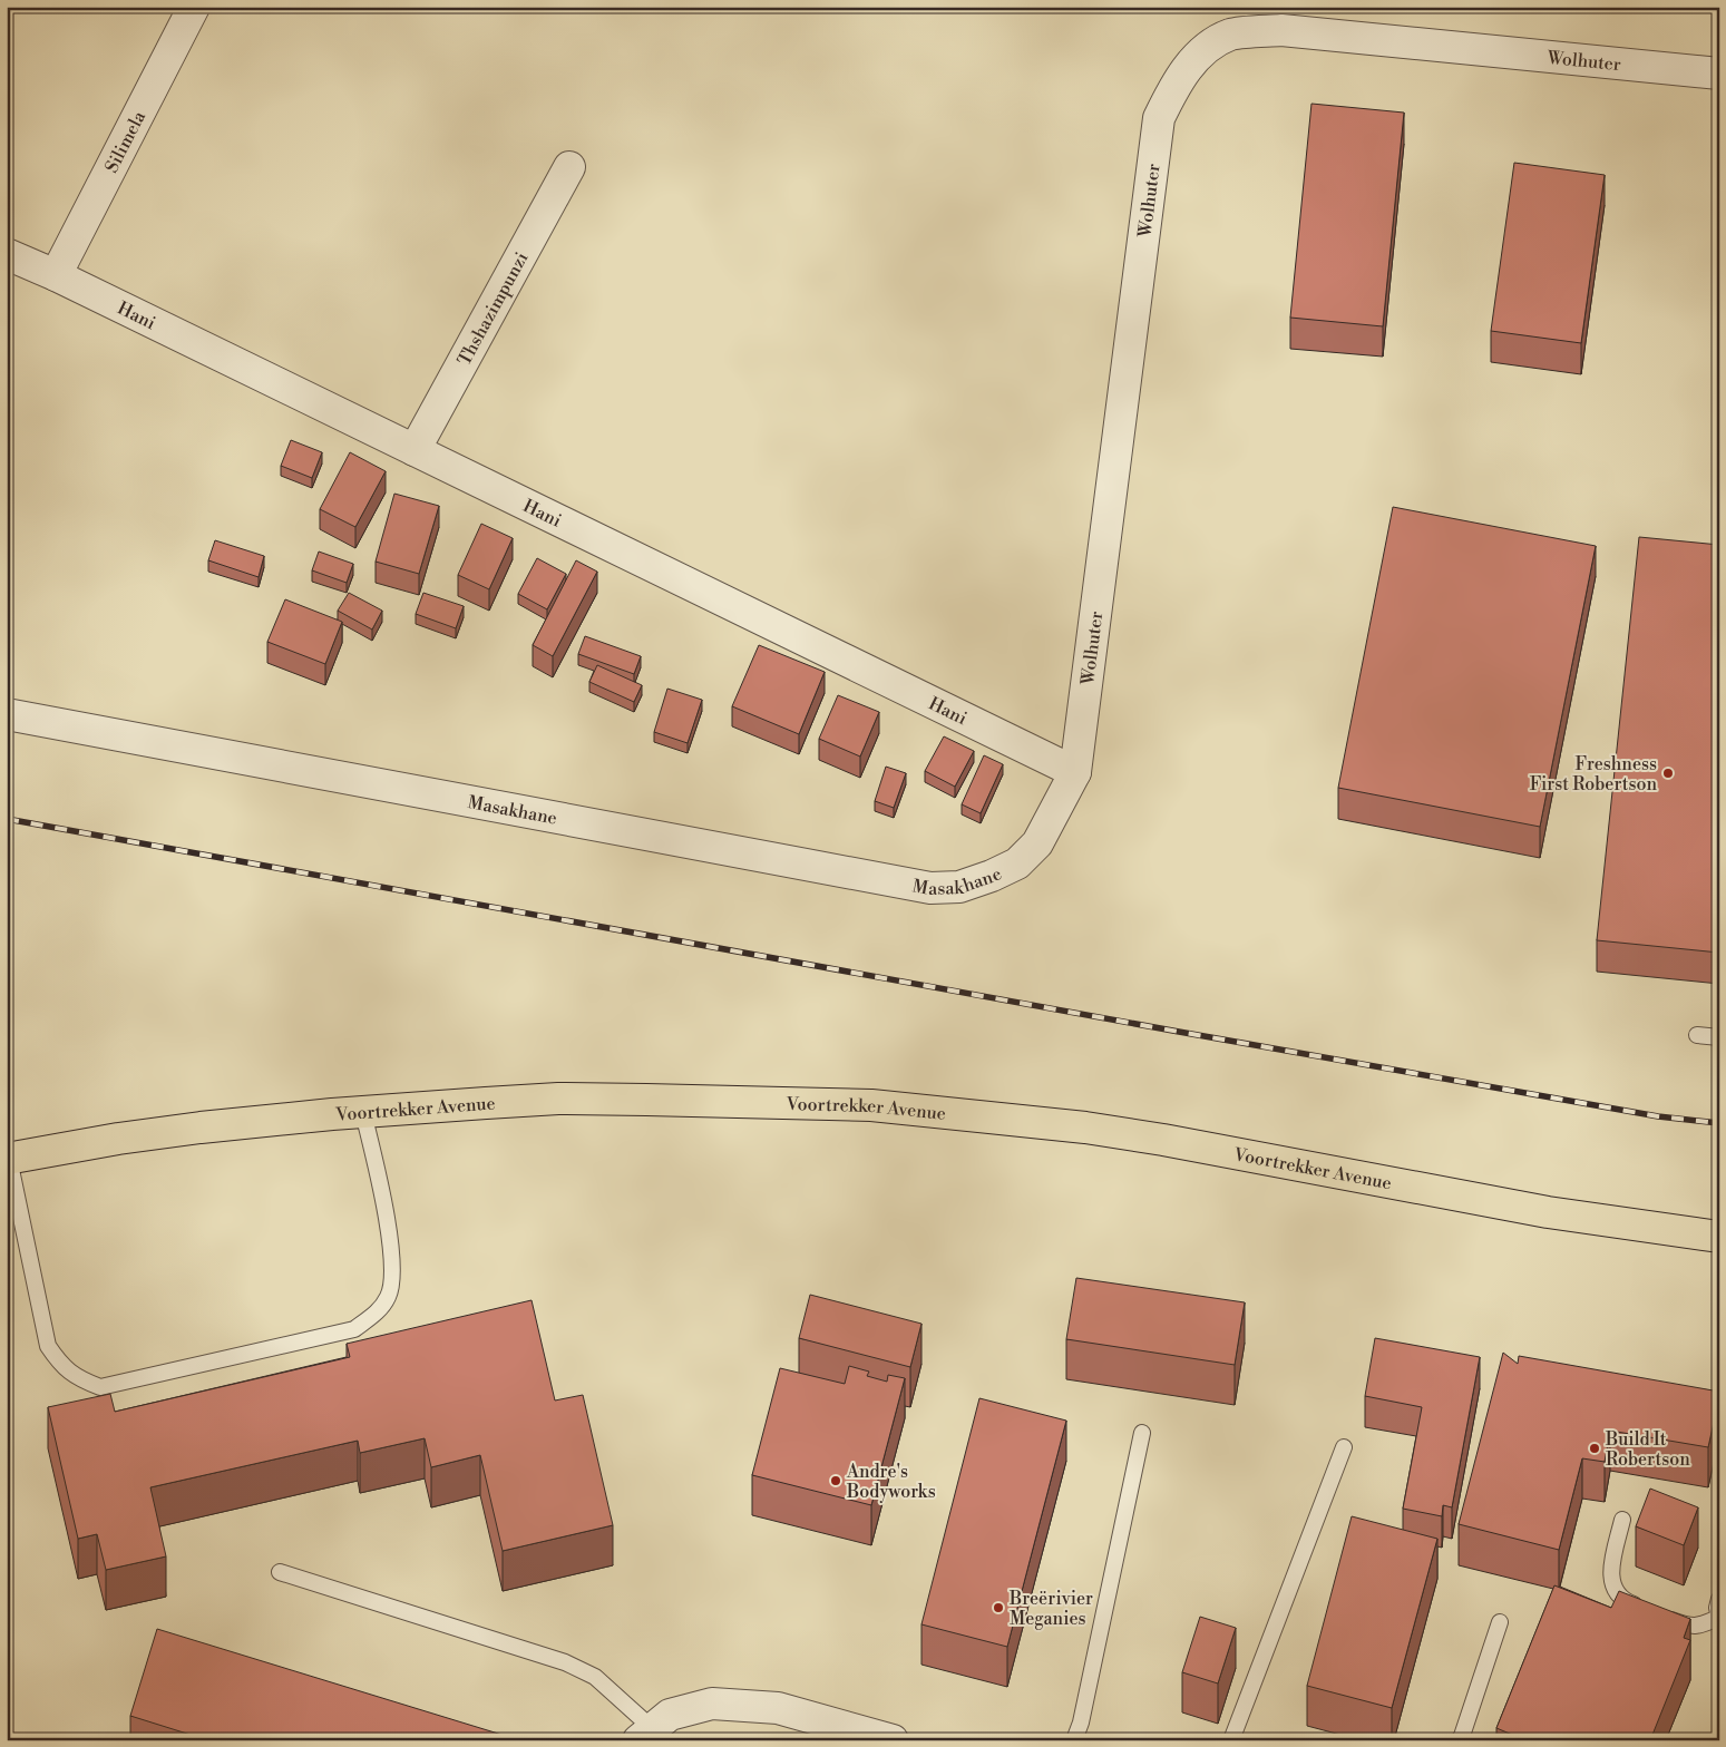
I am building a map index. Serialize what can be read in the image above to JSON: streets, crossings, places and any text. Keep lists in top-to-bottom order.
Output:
{
  "streets": {
    "main road": ["Voortrekker Avenue"],
    "street": [
      "Wolhuter",
      "Silimela",
      "Thshazimpunzi",
      "Hani",
      "Masakhane"
    ]
  },
  "crossings": [
    ["Wolhuter", "Hani"],
    ["Wolhuter", "Masakhane"],
    ["Silimela", "Hani"],
    ["Thshazimpunzi", "Hani"]
  ],
  "places": [
    "Freshness First Robertson",
    "Build It Robertson",
    "Andre's Bodyworks",
    "Breërivier Meganies"
  ]
}
